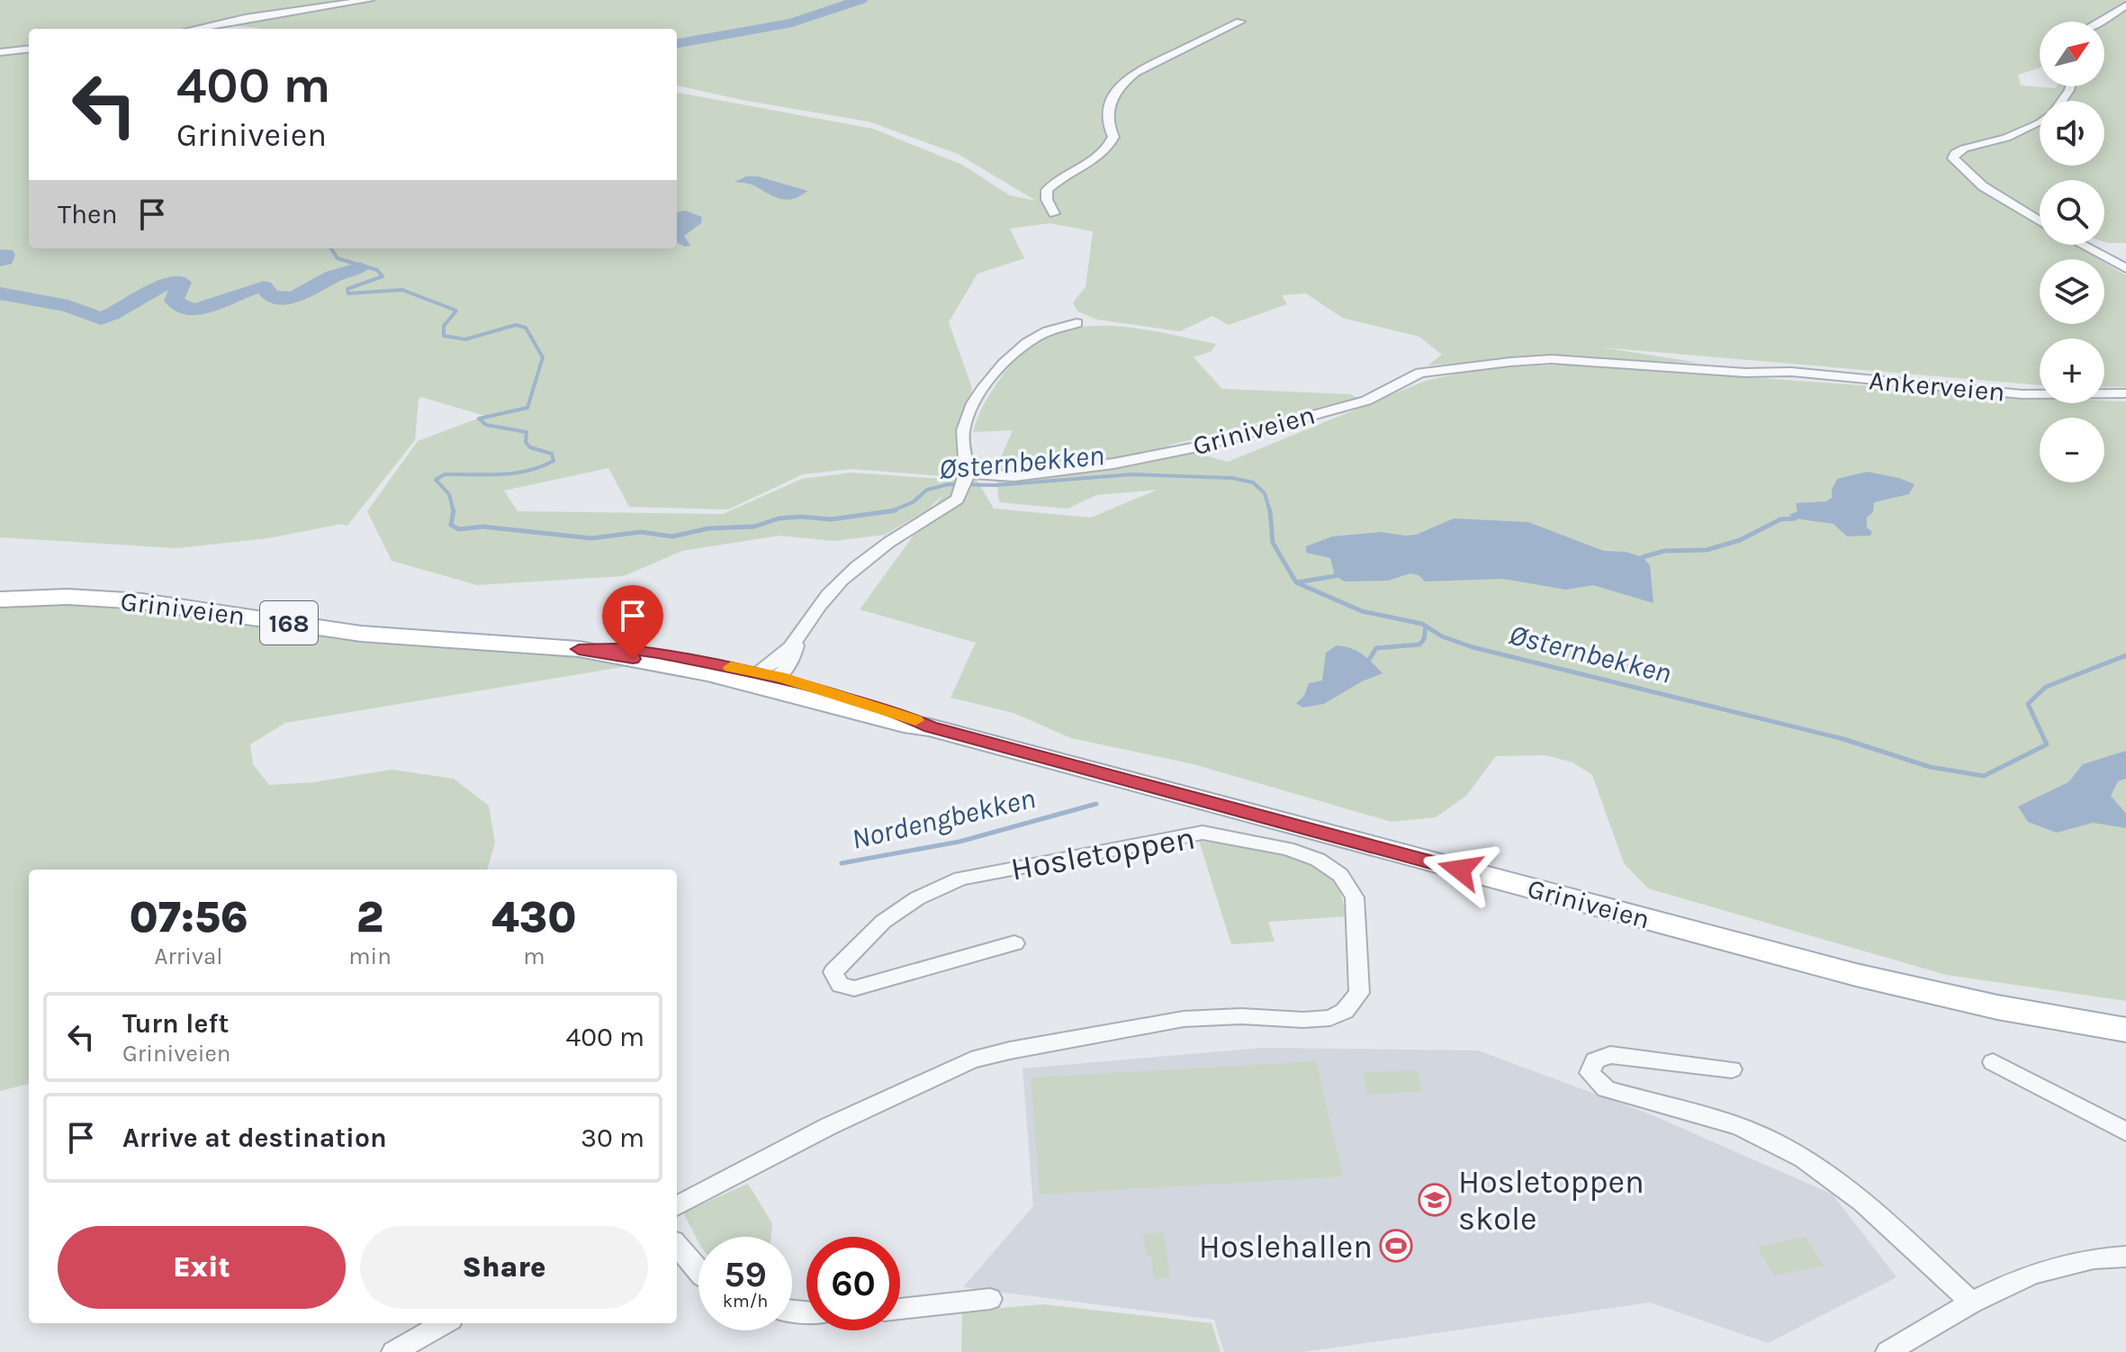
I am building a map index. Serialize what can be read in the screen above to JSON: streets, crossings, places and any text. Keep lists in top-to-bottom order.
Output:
{
  "streets": {
    "main road": ["Griniveien", "168"],
    "street": ["Ankerveien", "Hosletoppen"]
  },
  "crossings": [
    ["Ankerveien", "Griniveien"]
  ],
  "water": ["Østernbekken", "Nordengbekken"],
  "places": {
    "school or university": ["Hosletoppen skole"],
    "sports": ["Hoslehallen"]
  },
  "north": "top right",
  "page": {
    "map_buttons": ["+", "−"],
    "turn": ["400 m", "Griniveien"],
    "then": "Then",
    "eta": [
      "07:56",
      "Arrival",
      "2",
      "min",
      "430",
      "m"
    ],
    "list": [
      {
        "name": "Turn left",
        "note": "Griniveien",
        "value": "400 m"
      },
      {
        "name": "Arrive at destination",
        "value": "30 m"
      }
    ],
    "buttons": ["Exit", "Share"],
    "speed": "59 km/h",
    "limit": "60"
  }
}
